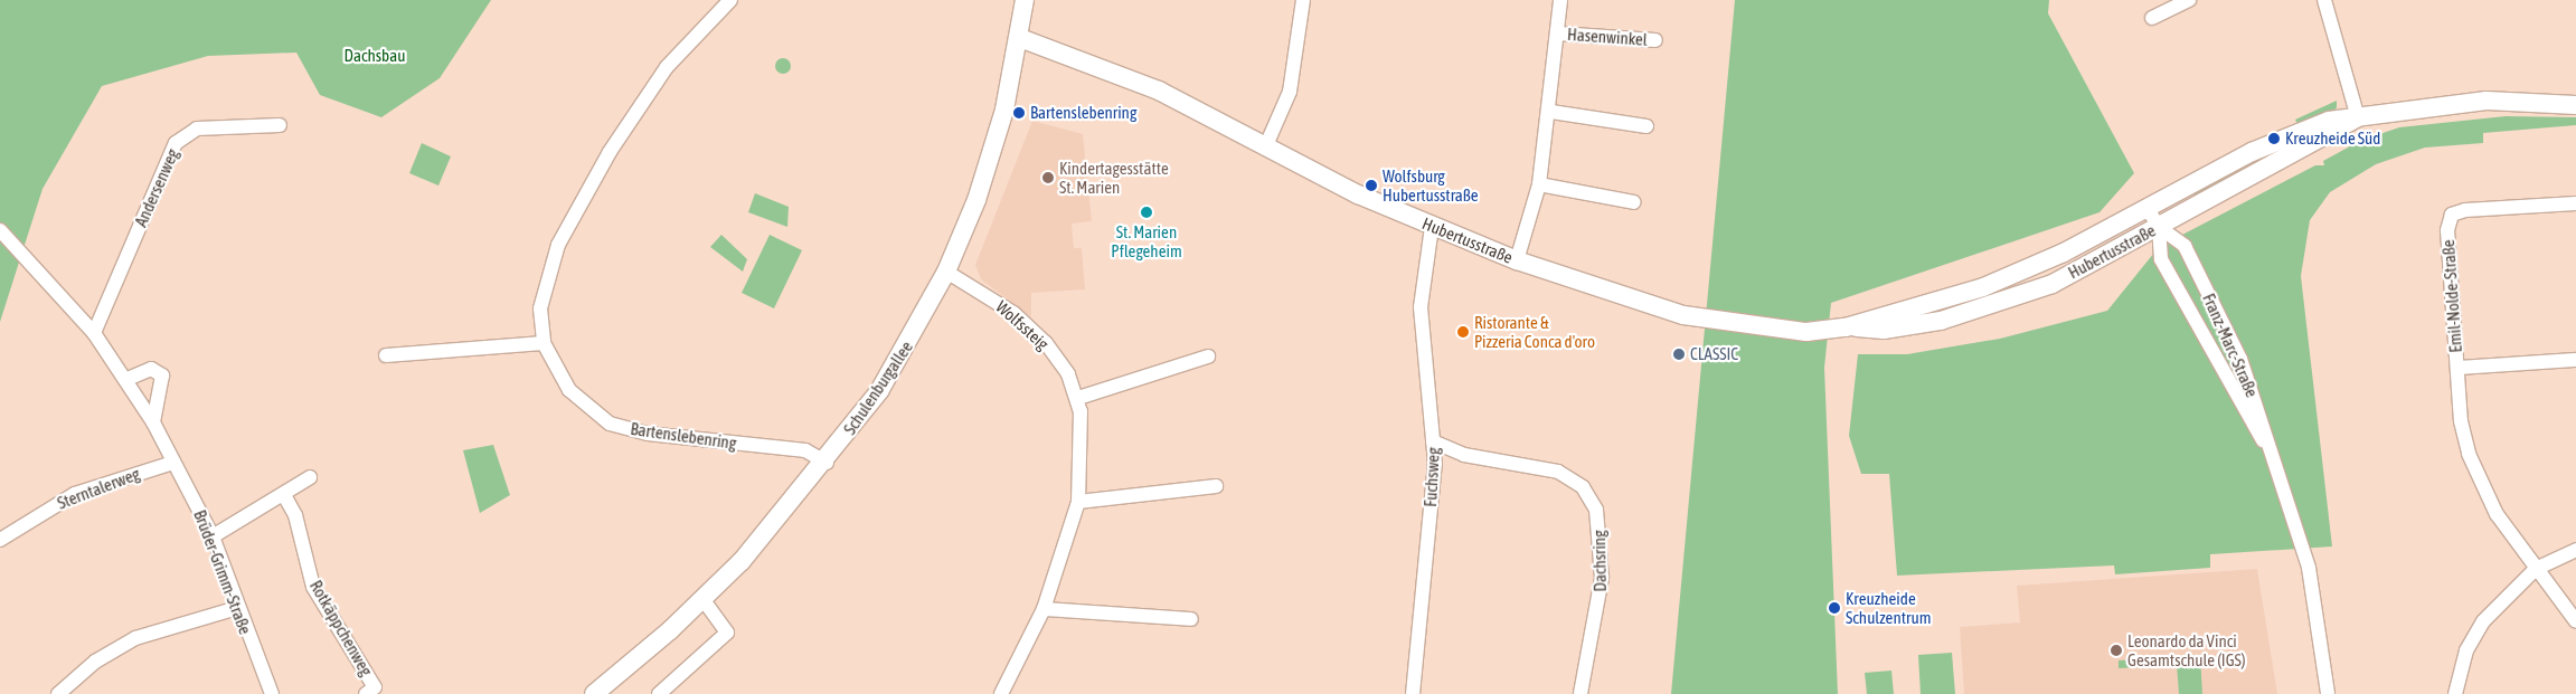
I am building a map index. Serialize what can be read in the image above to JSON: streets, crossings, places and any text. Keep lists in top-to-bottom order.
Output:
{
  "streets": {
    "street": [
      "Hasenwinkel",
      "Andersenweg",
      "Hubertusstraße",
      "Emil-Nolde-Straße",
      "Wolfssteig",
      "Franz-Marc-Straße",
      "Schulenburgallee",
      "Bartenslebenring",
      "Fuchsweg",
      "Sterntalerweg",
      "Dachsring",
      "Brüder-Grimm-Straße",
      "Rotkäppchenweg"
    ]
  },
  "crossings": [
    ["Hasenwinkel", "Hubertusstraße"],
    ["Andersenweg", "Brüder-Grimm-Straße"],
    ["Hubertusstraße", "Franz-Marc-Straße"],
    ["Hubertusstraße", "Schulenburgallee"],
    ["Hubertusstraße", "Fuchsweg"],
    ["Wolfssteig", "Schulenburgallee"],
    ["Schulenburgallee", "Bartenslebenring"],
    ["Fuchsweg", "Dachsring"],
    ["Sterntalerweg", "Brüder-Grimm-Straße"]
  ],
  "parks": ["Dachsbau"],
  "places": [
    "Bartenslebenring",
    "Kreuzheide Süd",
    "Kindertagesstätte St. Marien",
    "Wolfsburg Hubertusstraße",
    "St. Marien Pflegeheim",
    "Ristorante & Pizzeria Conca d'oro",
    "CLASSIC",
    "Kreuzheide Schulzentrum",
    "Leonardo da Vinci Gesamtschule (IGS)"
  ]
}
